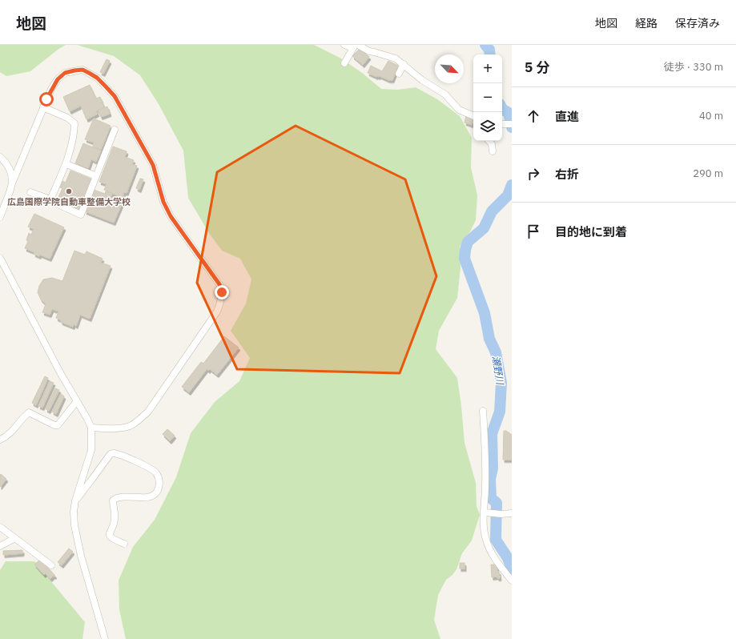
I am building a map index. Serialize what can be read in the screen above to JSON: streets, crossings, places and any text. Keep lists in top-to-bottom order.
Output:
{
  "water": ["瀬野川"],
  "places": ["広島国際学院自動車整備大学校"],
  "north": "bottom right",
  "page": {
    "header": "地図",
    "nav": ["地図", "経路", "保存済み"],
    "heading": ["5 分", "徒歩 · 330 m"],
    "map_buttons": ["+", "−"],
    "list": [
      ["直進", "40 m"],
      ["右折", "290 m"],
      "目的地に到着"
    ]
  }
}
